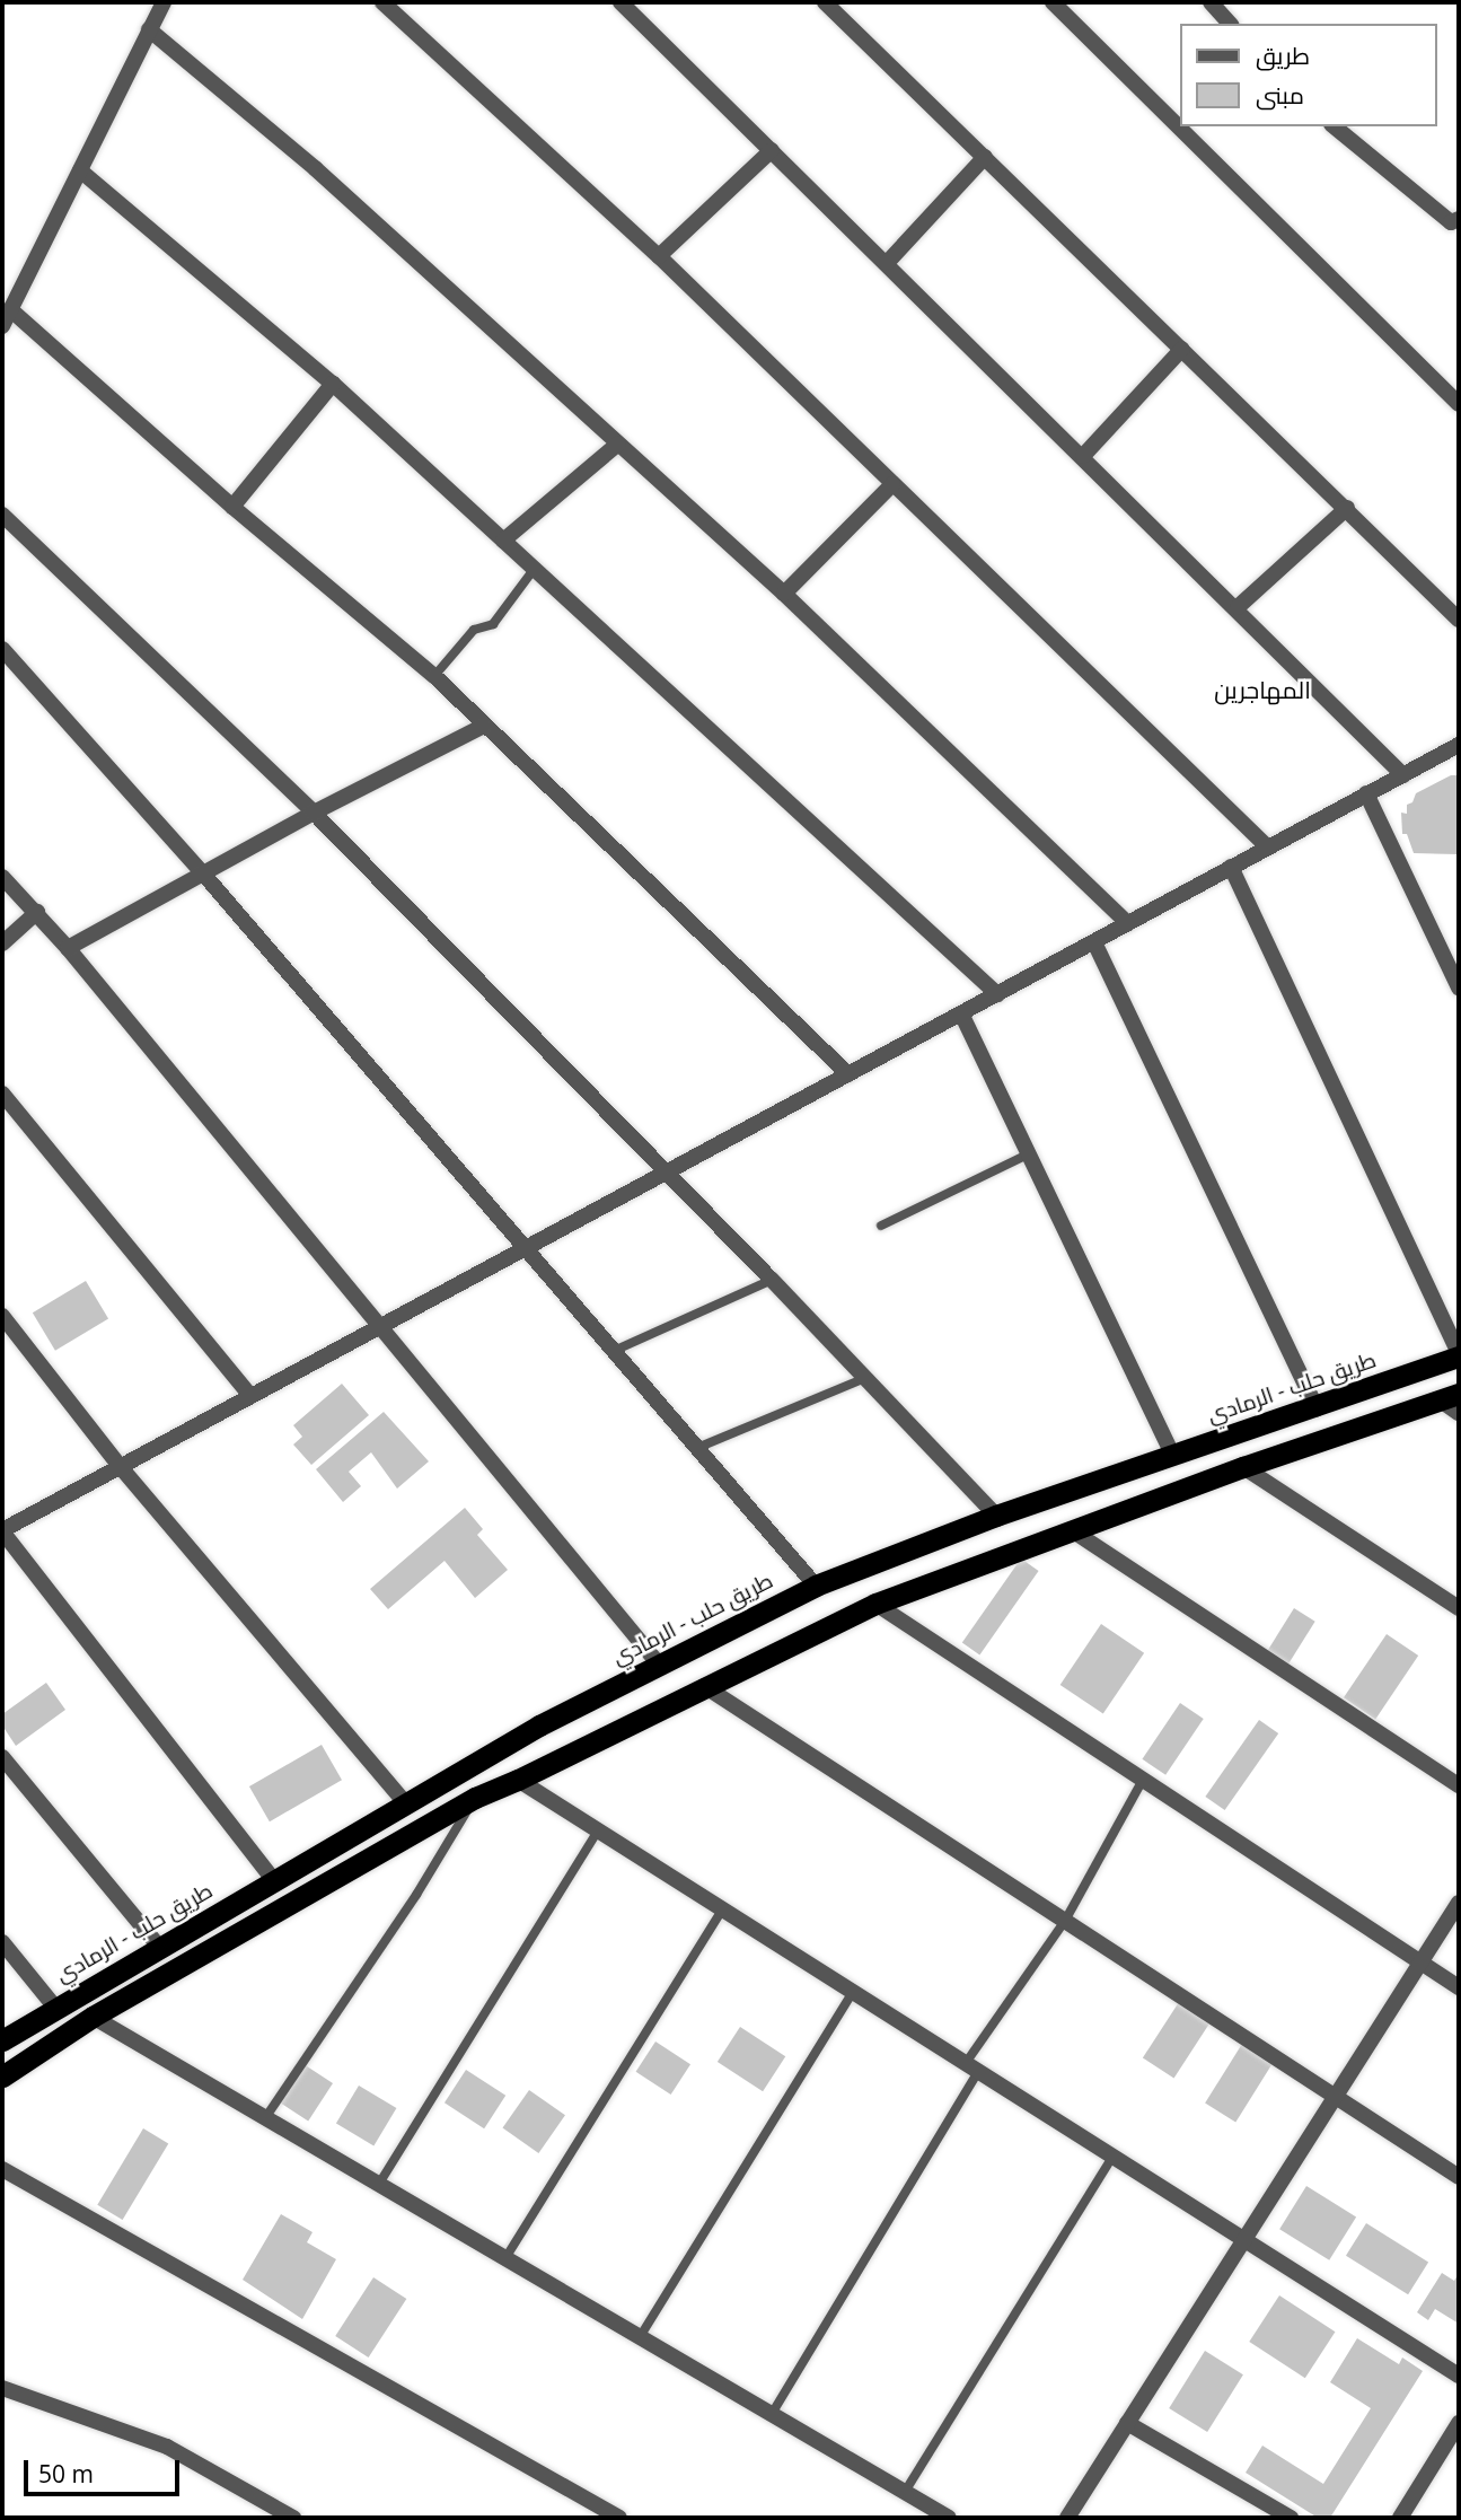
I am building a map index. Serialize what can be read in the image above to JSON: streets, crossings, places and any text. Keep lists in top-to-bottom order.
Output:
{
  "streets": {
    "highway": ["طريق حلب - الرمادي"]
  },
  "districts": ["المهاجرين"],
  "legend": ["طريق", "مبنى"],
  "scale_bar": "50 m"
}
